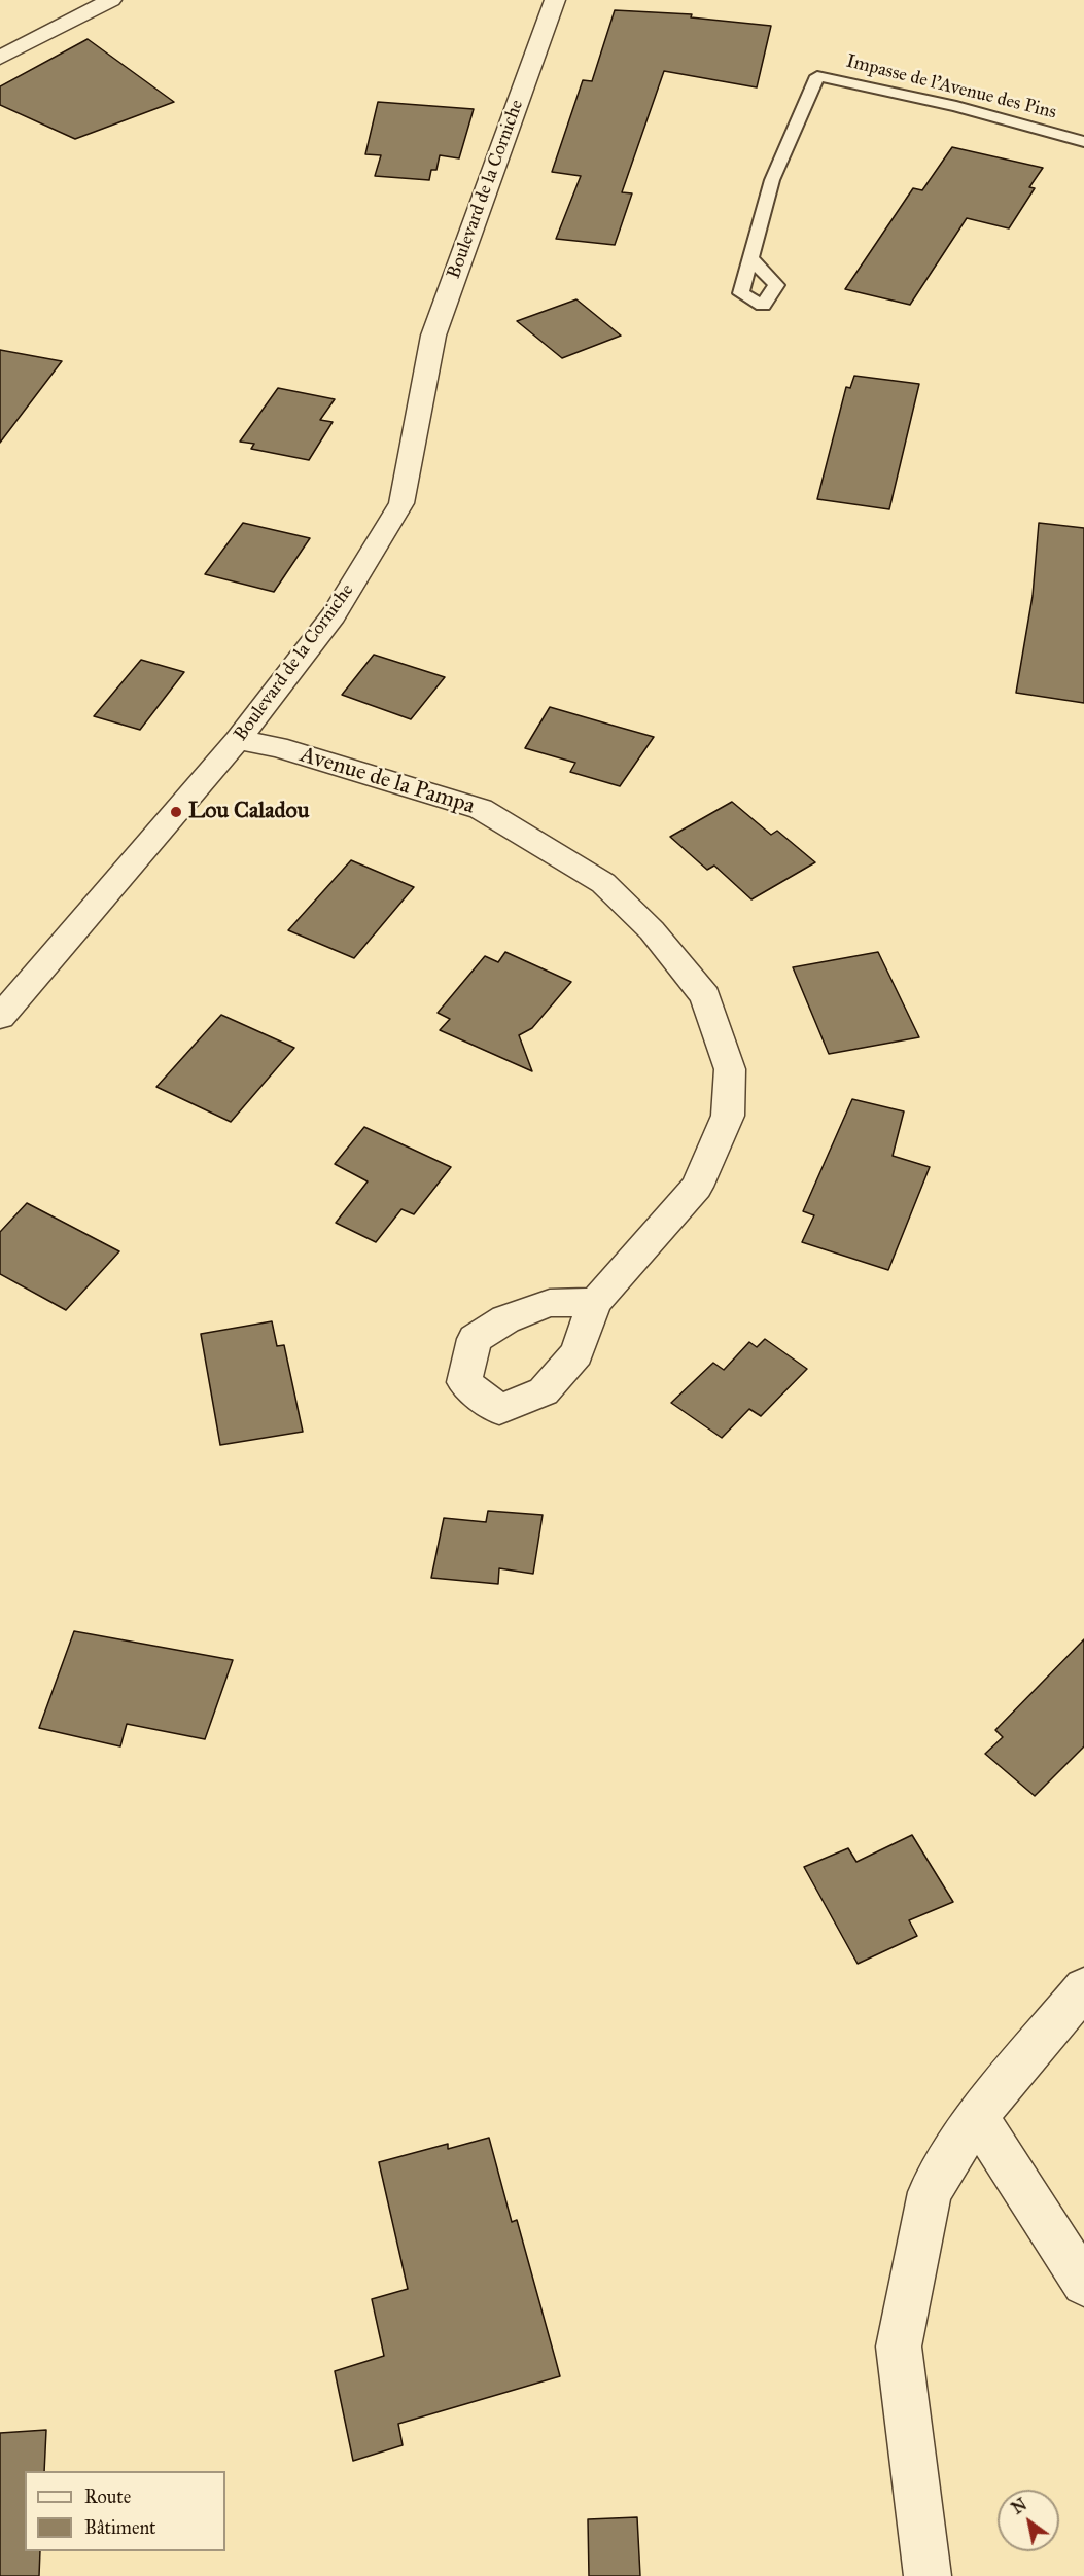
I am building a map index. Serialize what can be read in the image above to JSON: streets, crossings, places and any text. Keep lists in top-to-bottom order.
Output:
{
  "streets": {
    "street": ["Boulevard de la Corniche", "Avenue de la Pampa"],
    "lane": ["Impasse de l'Avenue des Pins"]
  },
  "crossings": [
    ["Boulevard de la Corniche", "Avenue de la Pampa"]
  ],
  "places": ["Lou Caladou"],
  "legend": ["Route", "Bâtiment"],
  "north": "top left"
}
